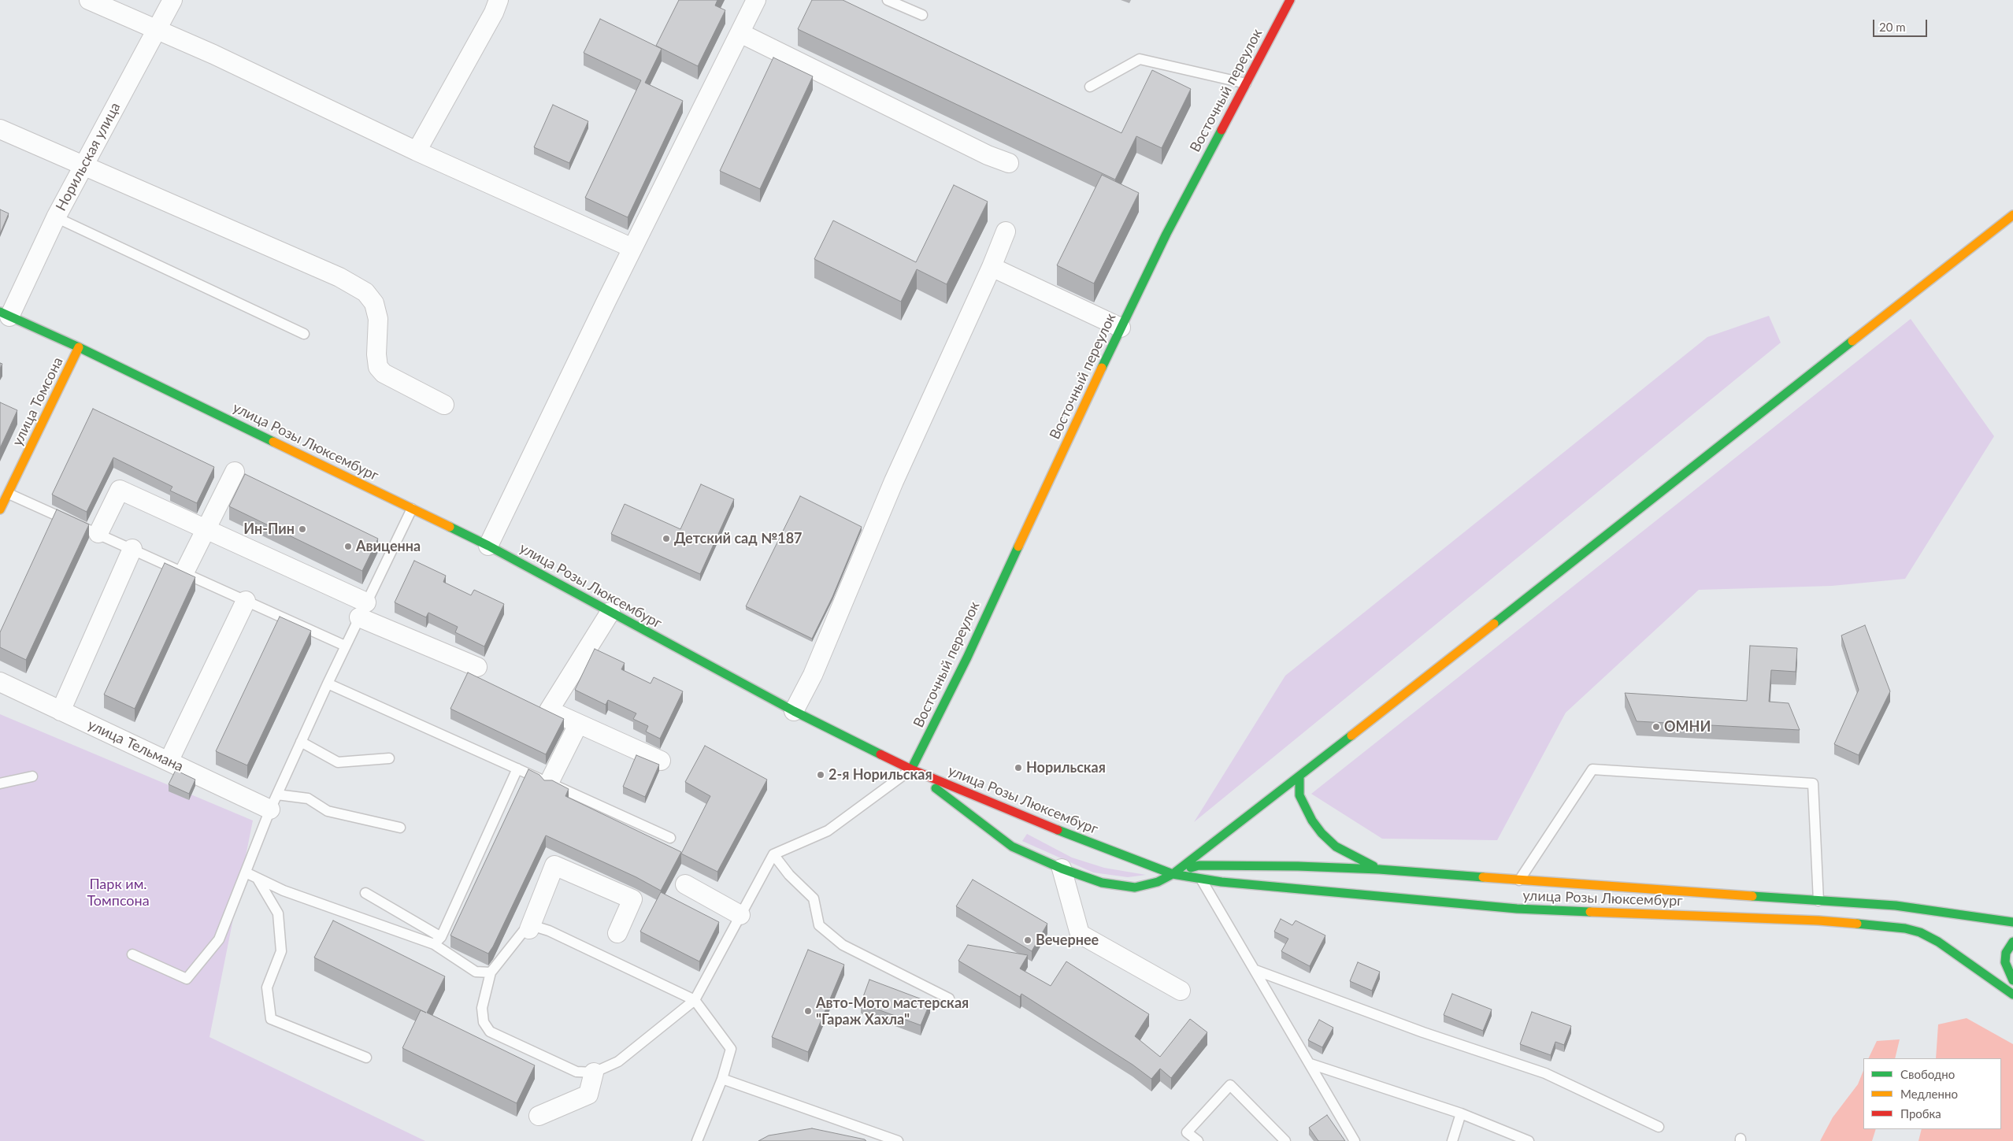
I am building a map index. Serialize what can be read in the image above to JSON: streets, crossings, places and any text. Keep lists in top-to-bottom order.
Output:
{
  "streets": {
    "main road": ["Восточный переулок", "улица Томсона", "улица Розы Люксембург"],
    "street": ["Норильская улица", "улица Тельмана"]
  },
  "crossings": [
    ["Восточный переулок", "улица Розы Люксембург"],
    ["Норильская улица", "улица Розы Люксембург"],
    ["улица Томсона", "улица Розы Люксембург"]
  ],
  "parks": ["Парк им. Томпсона"],
  "places": [
    "Ин-Пин",
    "Детский сад №187",
    "Авиценна",
    "ОМНИ",
    "Норильская",
    "2-я Норильская",
    "Вечернее",
    "Авто-Мото мастерская \"Гараж Хахла\""
  ],
  "legend": ["Свободно", "Медленно", "Пробка"],
  "scale_bar": "20 m"
}
